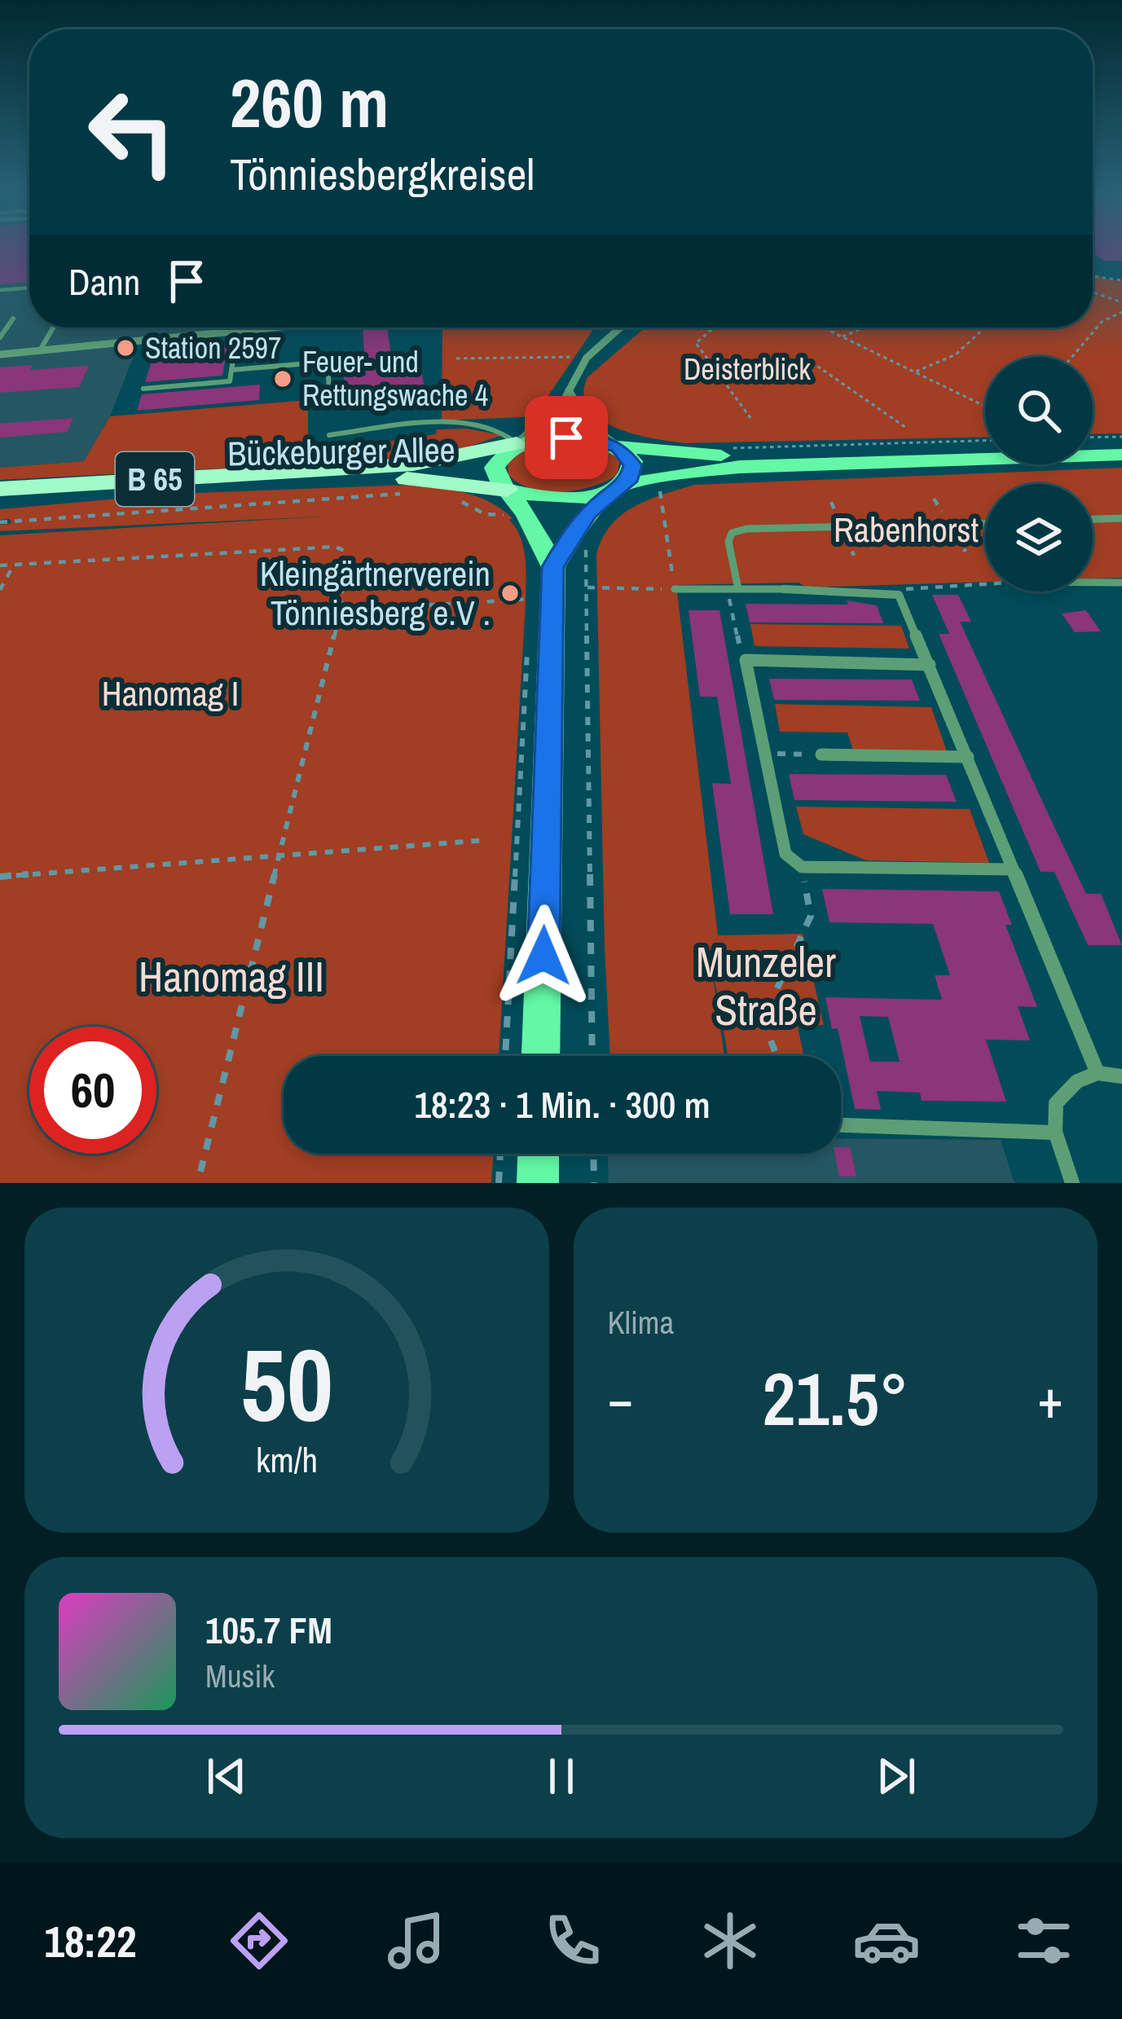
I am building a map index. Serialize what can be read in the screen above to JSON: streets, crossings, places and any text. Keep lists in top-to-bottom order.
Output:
{
  "streets": {
    "highway": ["Bückeburger Allee", "B 65"]
  },
  "crossings": [
    ["Bückeburger Allee", "B 65"]
  ],
  "parks": [
    "Deisterblick",
    "Rabenhorst",
    "Hanomag I",
    "Munzeler Straße",
    "Hanomag III"
  ],
  "places": ["Station 2597", "Feuer- und Rettungswache 4", "Kleingärtnerverein Tönniesberg e.V ."],
  "page": {
    "turn": ["260 m", "Tönniesbergkreisel"],
    "then": "Dann",
    "limit": "60",
    "trip": "18:23 · 1 Min. · 300 m",
    "tile": "Klima",
    "heat": ["−", "21.5°", "+"],
    "song": ["105.7 FM", "Musik"],
    "tabs": "18:22",
    "gauge": ["50", "km/h"]
  }
}
